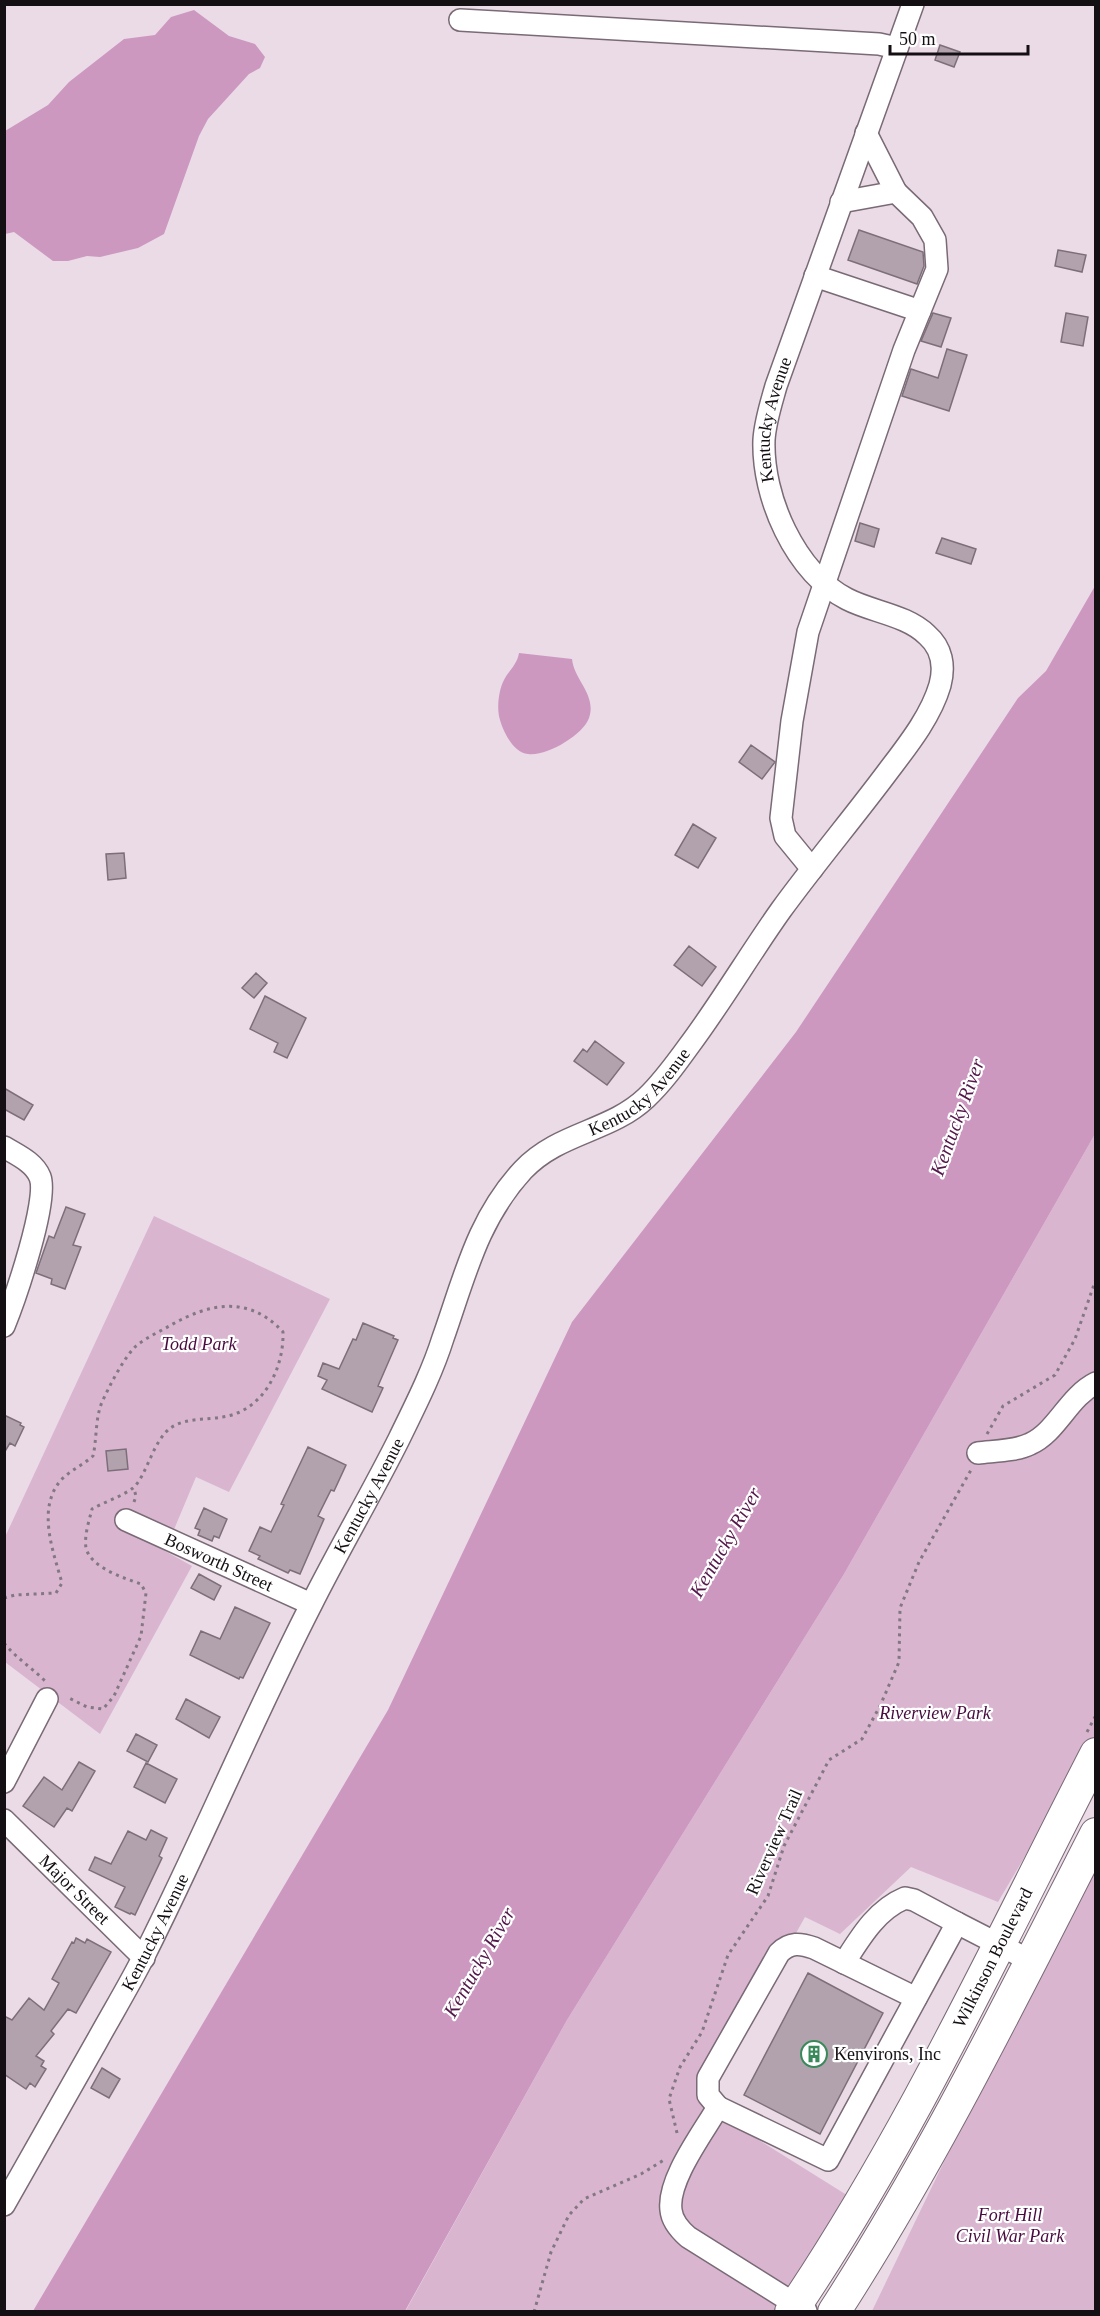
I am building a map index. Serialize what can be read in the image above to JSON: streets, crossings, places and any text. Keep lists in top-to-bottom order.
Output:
{
  "streets": {
    "highway": ["Wilkinson Boulevard"],
    "street": ["Kentucky Avenue", "Bosworth Street", "Major Street"],
    "path": ["Riverview Trail"]
  },
  "crossings": [
    ["Kentucky Avenue", "Bosworth Street"],
    ["Kentucky Avenue", "Major Street"]
  ],
  "water": ["Kentucky River"],
  "parks": ["Todd Park", "Riverview Park", "Fort Hill Civil War Park"],
  "places": {
    "building": ["Kenvirons, Inc"]
  },
  "scale_bar": "50 m"
}
